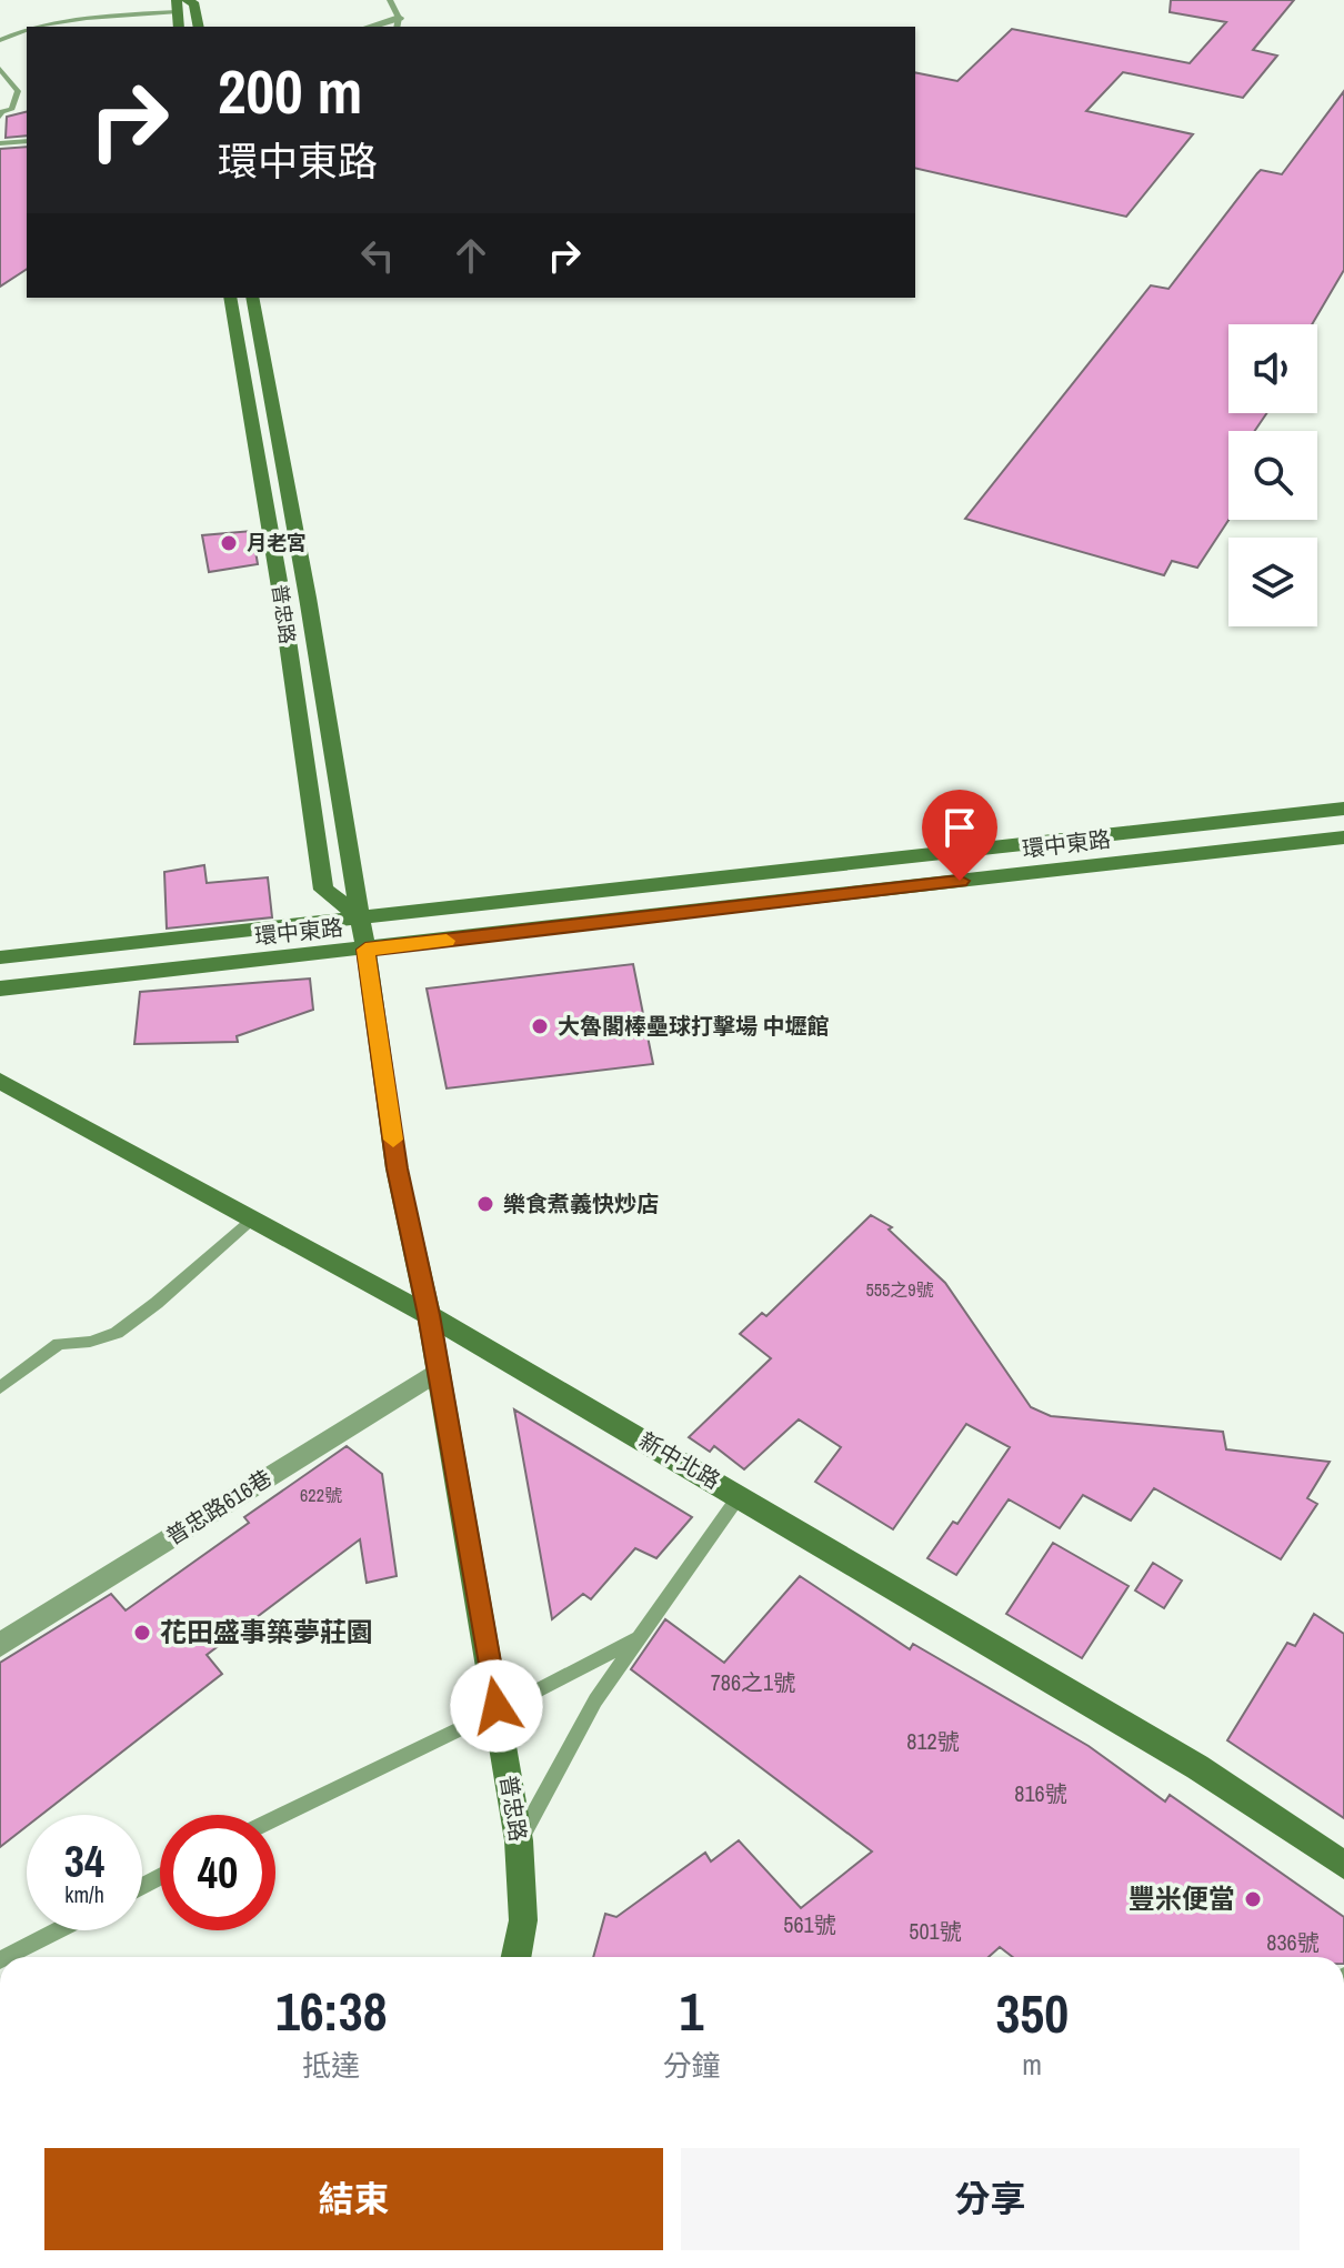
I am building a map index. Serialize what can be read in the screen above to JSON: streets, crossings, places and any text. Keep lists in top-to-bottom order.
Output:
{
  "streets": {
    "street": [
      "普忠路",
      "環中東路",
      "新中北路",
      "普忠路616巷"
    ]
  },
  "crossings": [
    ["普忠路", "環中東路"],
    ["普忠路", "新中北路"],
    ["普忠路", "普忠路616巷"]
  ],
  "places": [
    "月老宮",
    "大魯閣棒壘球打擊場 中壢館",
    "樂食煮義快炒店",
    "花田盛事築夢莊園",
    "豐米便當"
  ],
  "house_numbers": [
    "555之9號",
    "622號",
    "786之1號",
    "812號",
    "816號",
    "561號",
    "501號",
    "836號"
  ],
  "page": {
    "turn": ["200 m", "環中東路"],
    "speed": "34 km/h",
    "limit": "40",
    "eta": [
      "16:38",
      "抵達",
      "1",
      "分鐘",
      "350",
      "m"
    ],
    "buttons": ["結束", "分享"]
  }
}
